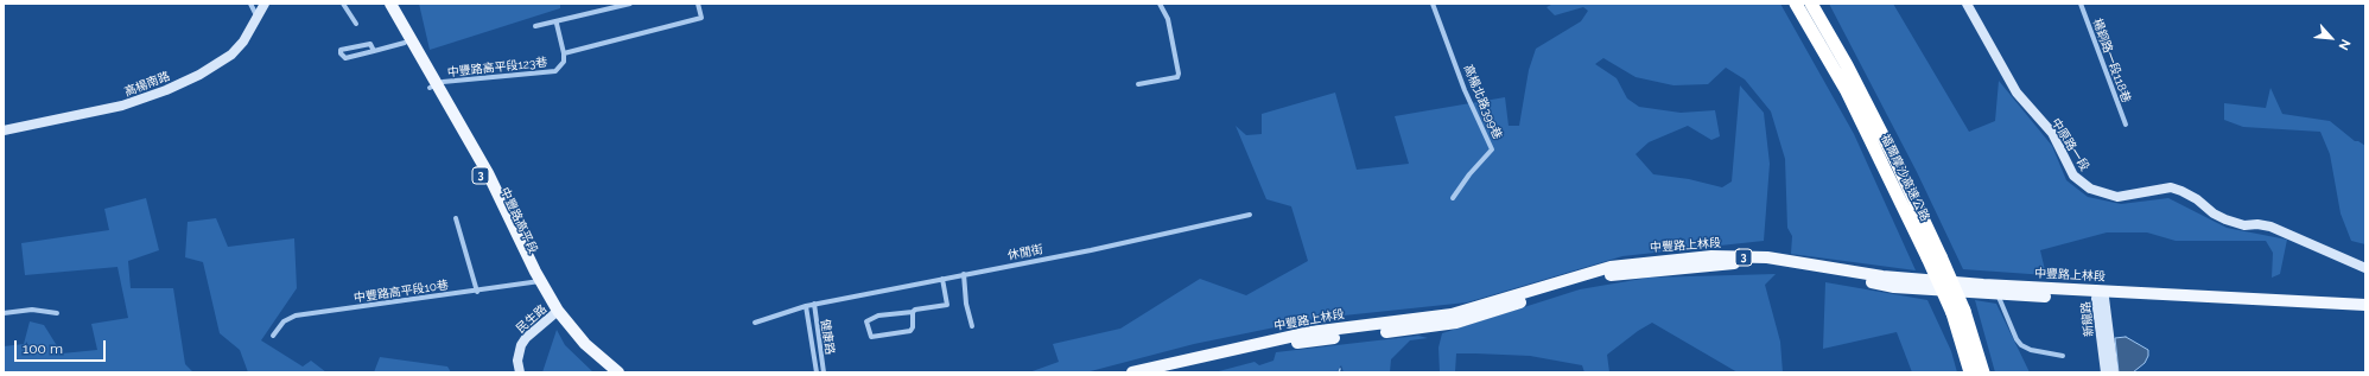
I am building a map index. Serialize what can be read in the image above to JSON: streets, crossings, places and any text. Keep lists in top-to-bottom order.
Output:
{
  "streets": {
    "highway": ["福爾摩沙高速公路"],
    "main road": ["3", "中豐路高平段", "中豐路上林段"],
    "street": [
      "楊銅路一段118巷",
      "中豐路高平段123巷",
      "高楊南路",
      "高楊北路399巷",
      "中原路一段",
      "休閒街",
      "中豐路高平段10巷",
      "民生路",
      "新龍路",
      "健康路"
    ]
  },
  "crossings": [
    ["中豐路高平段123巷", "中豐路高平段"],
    ["3", "中豐路高平段"],
    ["中豐路高平段", "中豐路高平段10巷"],
    ["中豐路高平段", "民生路"],
    ["中豐路上林段", "新龍路"],
    ["休閒街", "健康路"]
  ],
  "scale_bar": "100 m",
  "north": "bottom right"
}
